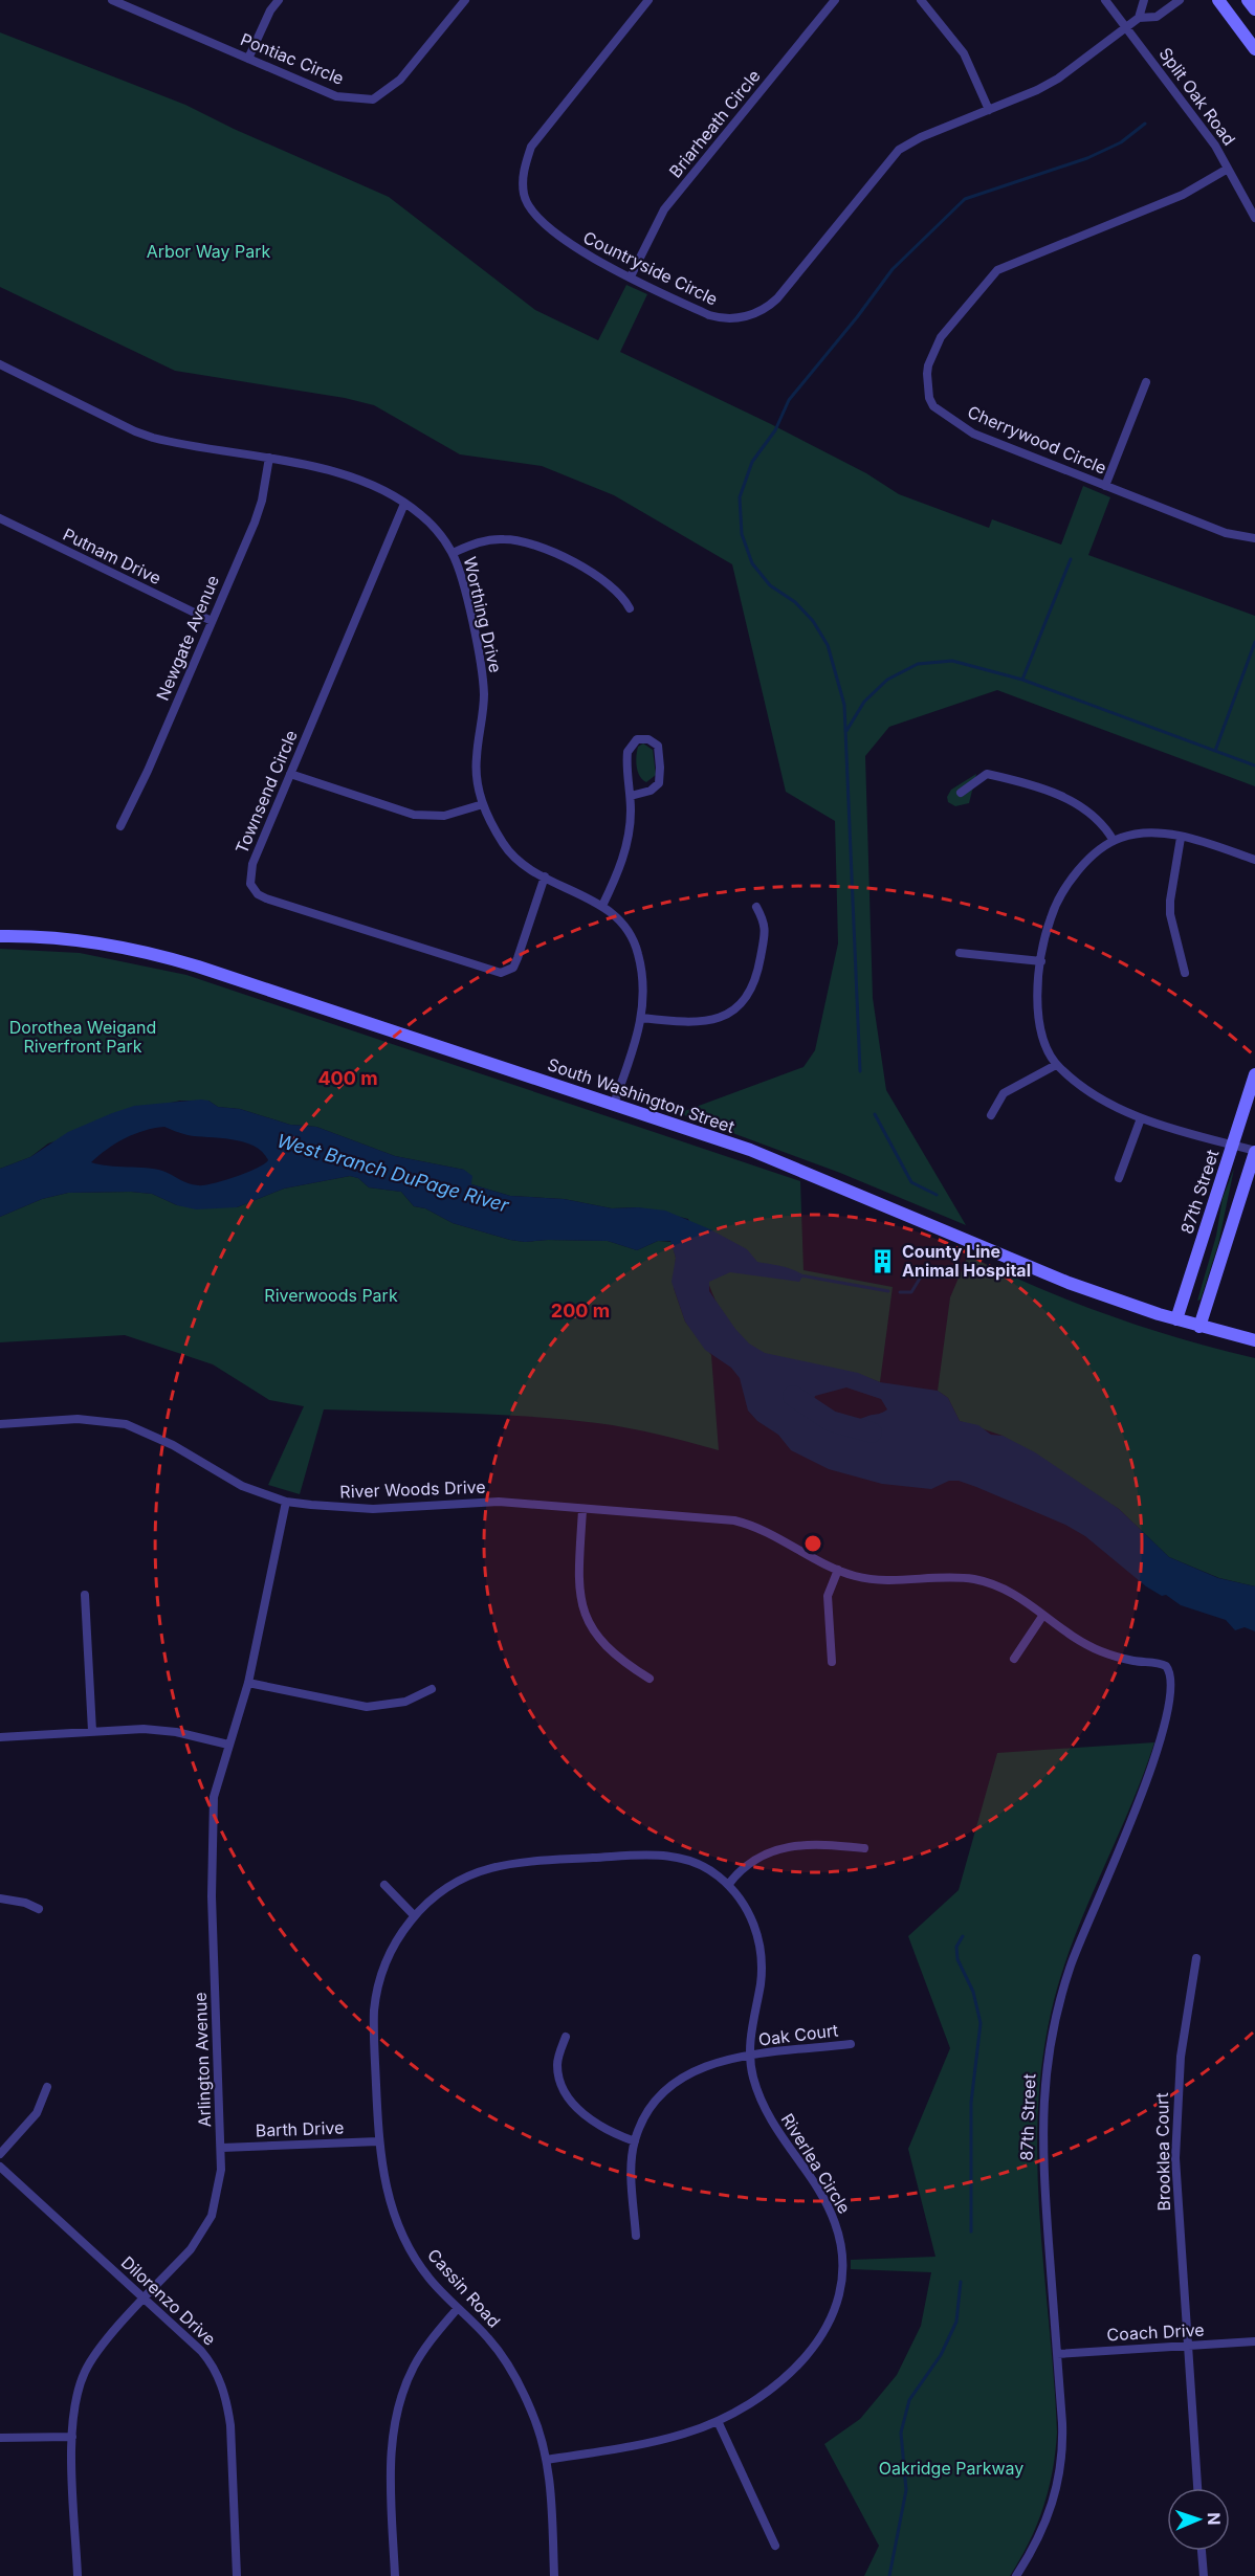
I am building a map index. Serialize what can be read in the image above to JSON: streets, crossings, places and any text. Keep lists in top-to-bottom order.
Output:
{
  "streets": {
    "main road": ["South Washington Street", "87th Street"],
    "street": [
      "Pontiac Circle",
      "Split Oak Road",
      "Briarheath Circle",
      "Countryside Circle",
      "Cherrywood Circle",
      "Putnam Drive",
      "Worthing Drive",
      "Newgate Avenue",
      "Townsend Circle",
      "River Woods Drive",
      "Oak Court",
      "Arlington Avenue",
      "Barth Drive",
      "Brooklea Court",
      "Riverlea Circle",
      "Cassin Road",
      "Dilorenzo Drive",
      "Coach Drive"
    ]
  },
  "crossings": [
    ["Split Oak Road", "Countryside Circle"],
    ["Split Oak Road", "Cherrywood Circle"],
    ["Briarheath Circle", "Countryside Circle"],
    ["Putnam Drive", "Newgate Avenue"],
    ["Worthing Drive", "Newgate Avenue"],
    ["Worthing Drive", "Townsend Circle"],
    ["Worthing Drive", "South Washington Street"],
    ["South Washington Street", "87th Street"],
    ["87th Street", "River Woods Drive"],
    ["87th Street", "Coach Drive"],
    ["River Woods Drive", "Arlington Avenue"],
    ["Oak Court", "Riverlea Circle"],
    ["Arlington Avenue", "Barth Drive"],
    ["Arlington Avenue", "Dilorenzo Drive"],
    ["Barth Drive", "Cassin Road"],
    ["Brooklea Court", "Coach Drive"],
    ["Riverlea Circle", "Cassin Road"]
  ],
  "water": ["West Branch DuPage River"],
  "parks": [
    "Arbor Way Park",
    "Dorothea Weigand Riverfront Park",
    "Riverwoods Park",
    "Oakridge Parkway"
  ],
  "places": {
    "building": ["County Line Animal Hospital"]
  },
  "north": "right",
  "rings": ["400 m", "200 m"]
}
